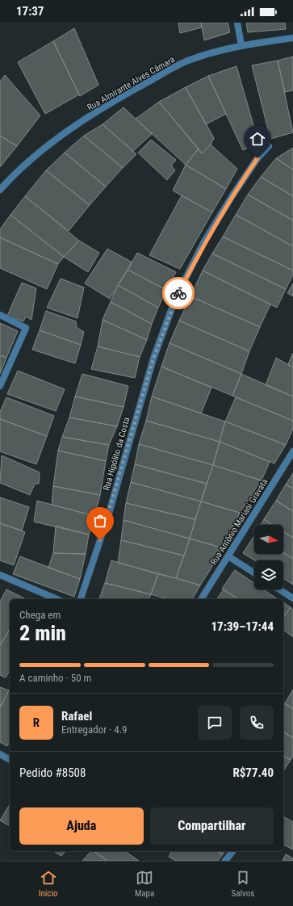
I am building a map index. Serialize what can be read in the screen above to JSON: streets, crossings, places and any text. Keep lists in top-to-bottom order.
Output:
{
  "streets": {
    "street": ["Rua Almirante Alves Câmara", "Rua Hipólito da Costa", "Rua Antônio Mariani Gravata"]
  },
  "north": "right",
  "page": {
    "status": "17:37",
    "heading": ["2 min", "Chega em", "17:39–17:44"],
    "panel": [
      "Rafael",
      "Entregador · 4.9",
      "Pedido #8508",
      "R$77.40"
    ],
    "bar": "A caminho · 50 m",
    "round": "R",
    "buttons": ["Ajuda", "Compartilhar"],
    "tabs": ["Início", "Mapa", "Salvos"]
  }
}
